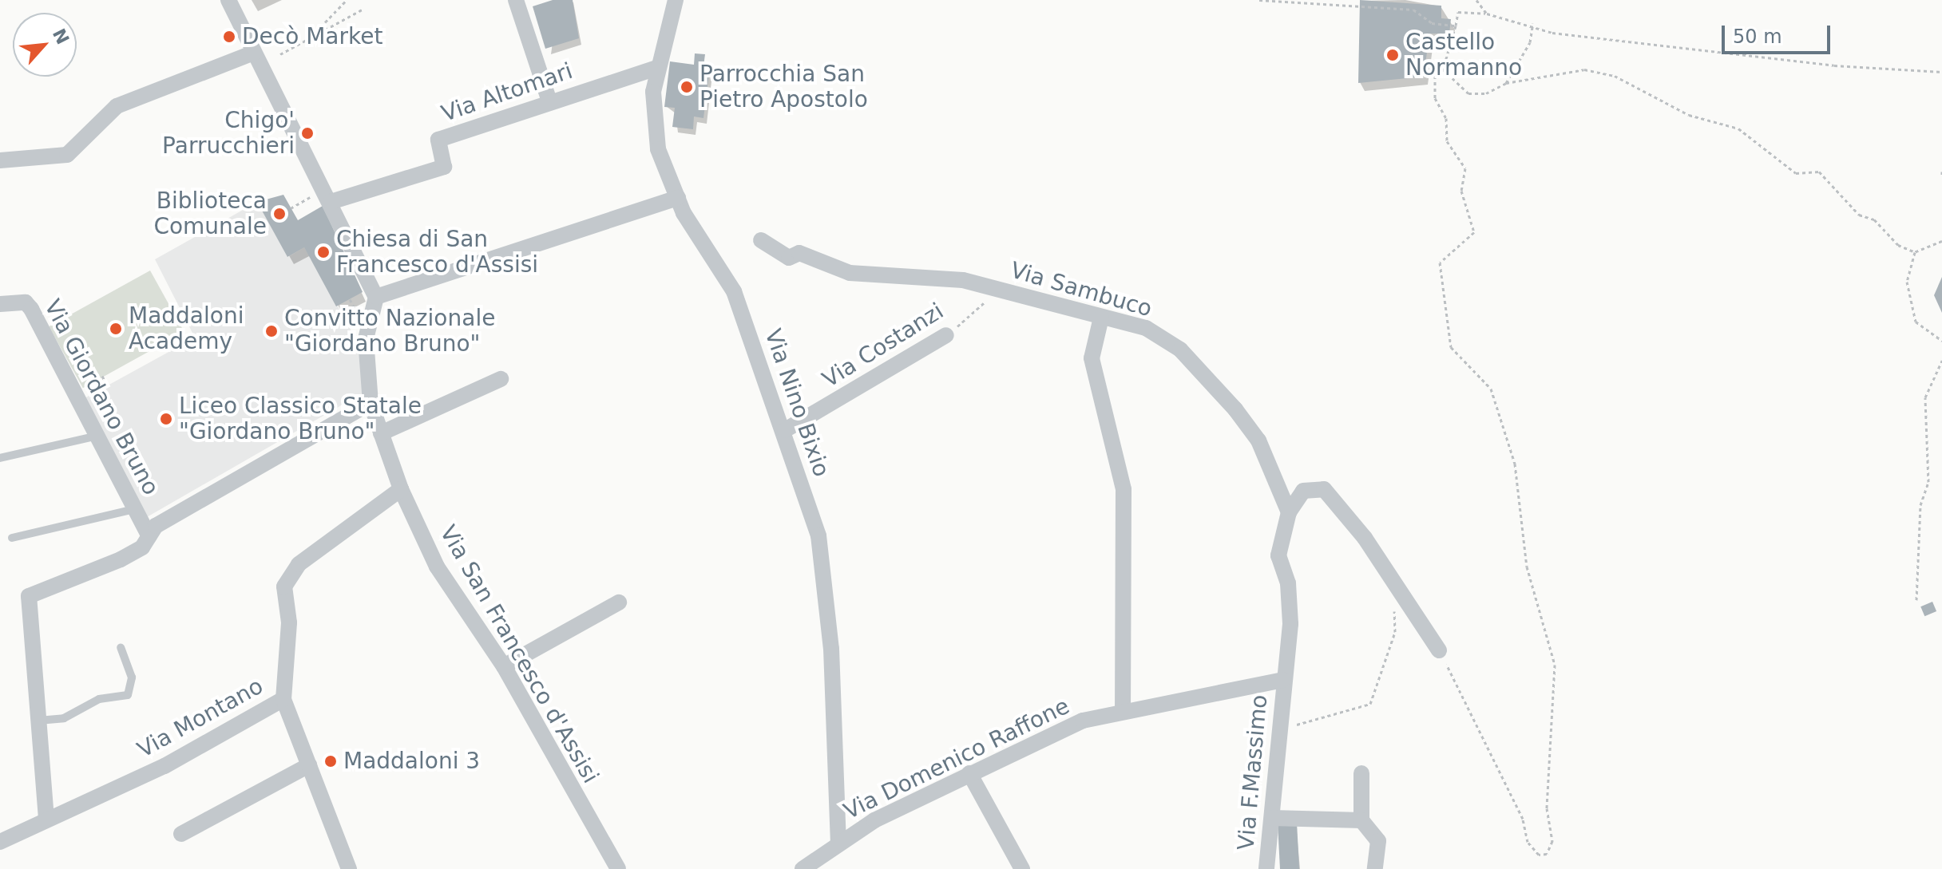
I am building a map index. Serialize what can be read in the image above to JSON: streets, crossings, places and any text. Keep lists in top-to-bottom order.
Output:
{
  "streets": {
    "street": [
      "Via Altomari",
      "Via Sambuco",
      "Via Costanzi",
      "Via Giordano Bruno",
      "Via Nino Bixio",
      "Via San Francesco d'Assisi",
      "Via Montano",
      "Via Domenico Raffone",
      "Via F.Massimo"
    ]
  },
  "crossings": [
    ["Via Altomari", "Via Nino Bixio"],
    ["Via Sambuco", "Via Costanzi"],
    ["Via Costanzi", "Via Nino Bixio"],
    ["Via Giordano Bruno", "Via San Francesco d'Assisi"],
    ["Via Giordano Bruno", "Via Montano"],
    ["Via Nino Bixio", "Via Domenico Raffone"],
    ["Via San Francesco d'Assisi", "Via Montano"],
    ["Via Domenico Raffone", "Via F.Massimo"]
  ],
  "places": [
    "Decò Market",
    "Castello Normanno",
    "Parrocchia San Pietro Apostolo",
    "Chigo' Parrucchieri",
    "Biblioteca Comunale",
    "Chiesa di San Francesco d'Assisi",
    "Maddaloni Academy",
    "Convitto Nazionale \"Giordano Bruno\"",
    "Liceo Classico Statale \"Giordano Bruno\"",
    "Maddaloni 3"
  ],
  "scale_bar": "50 m",
  "north": "top right"
}
